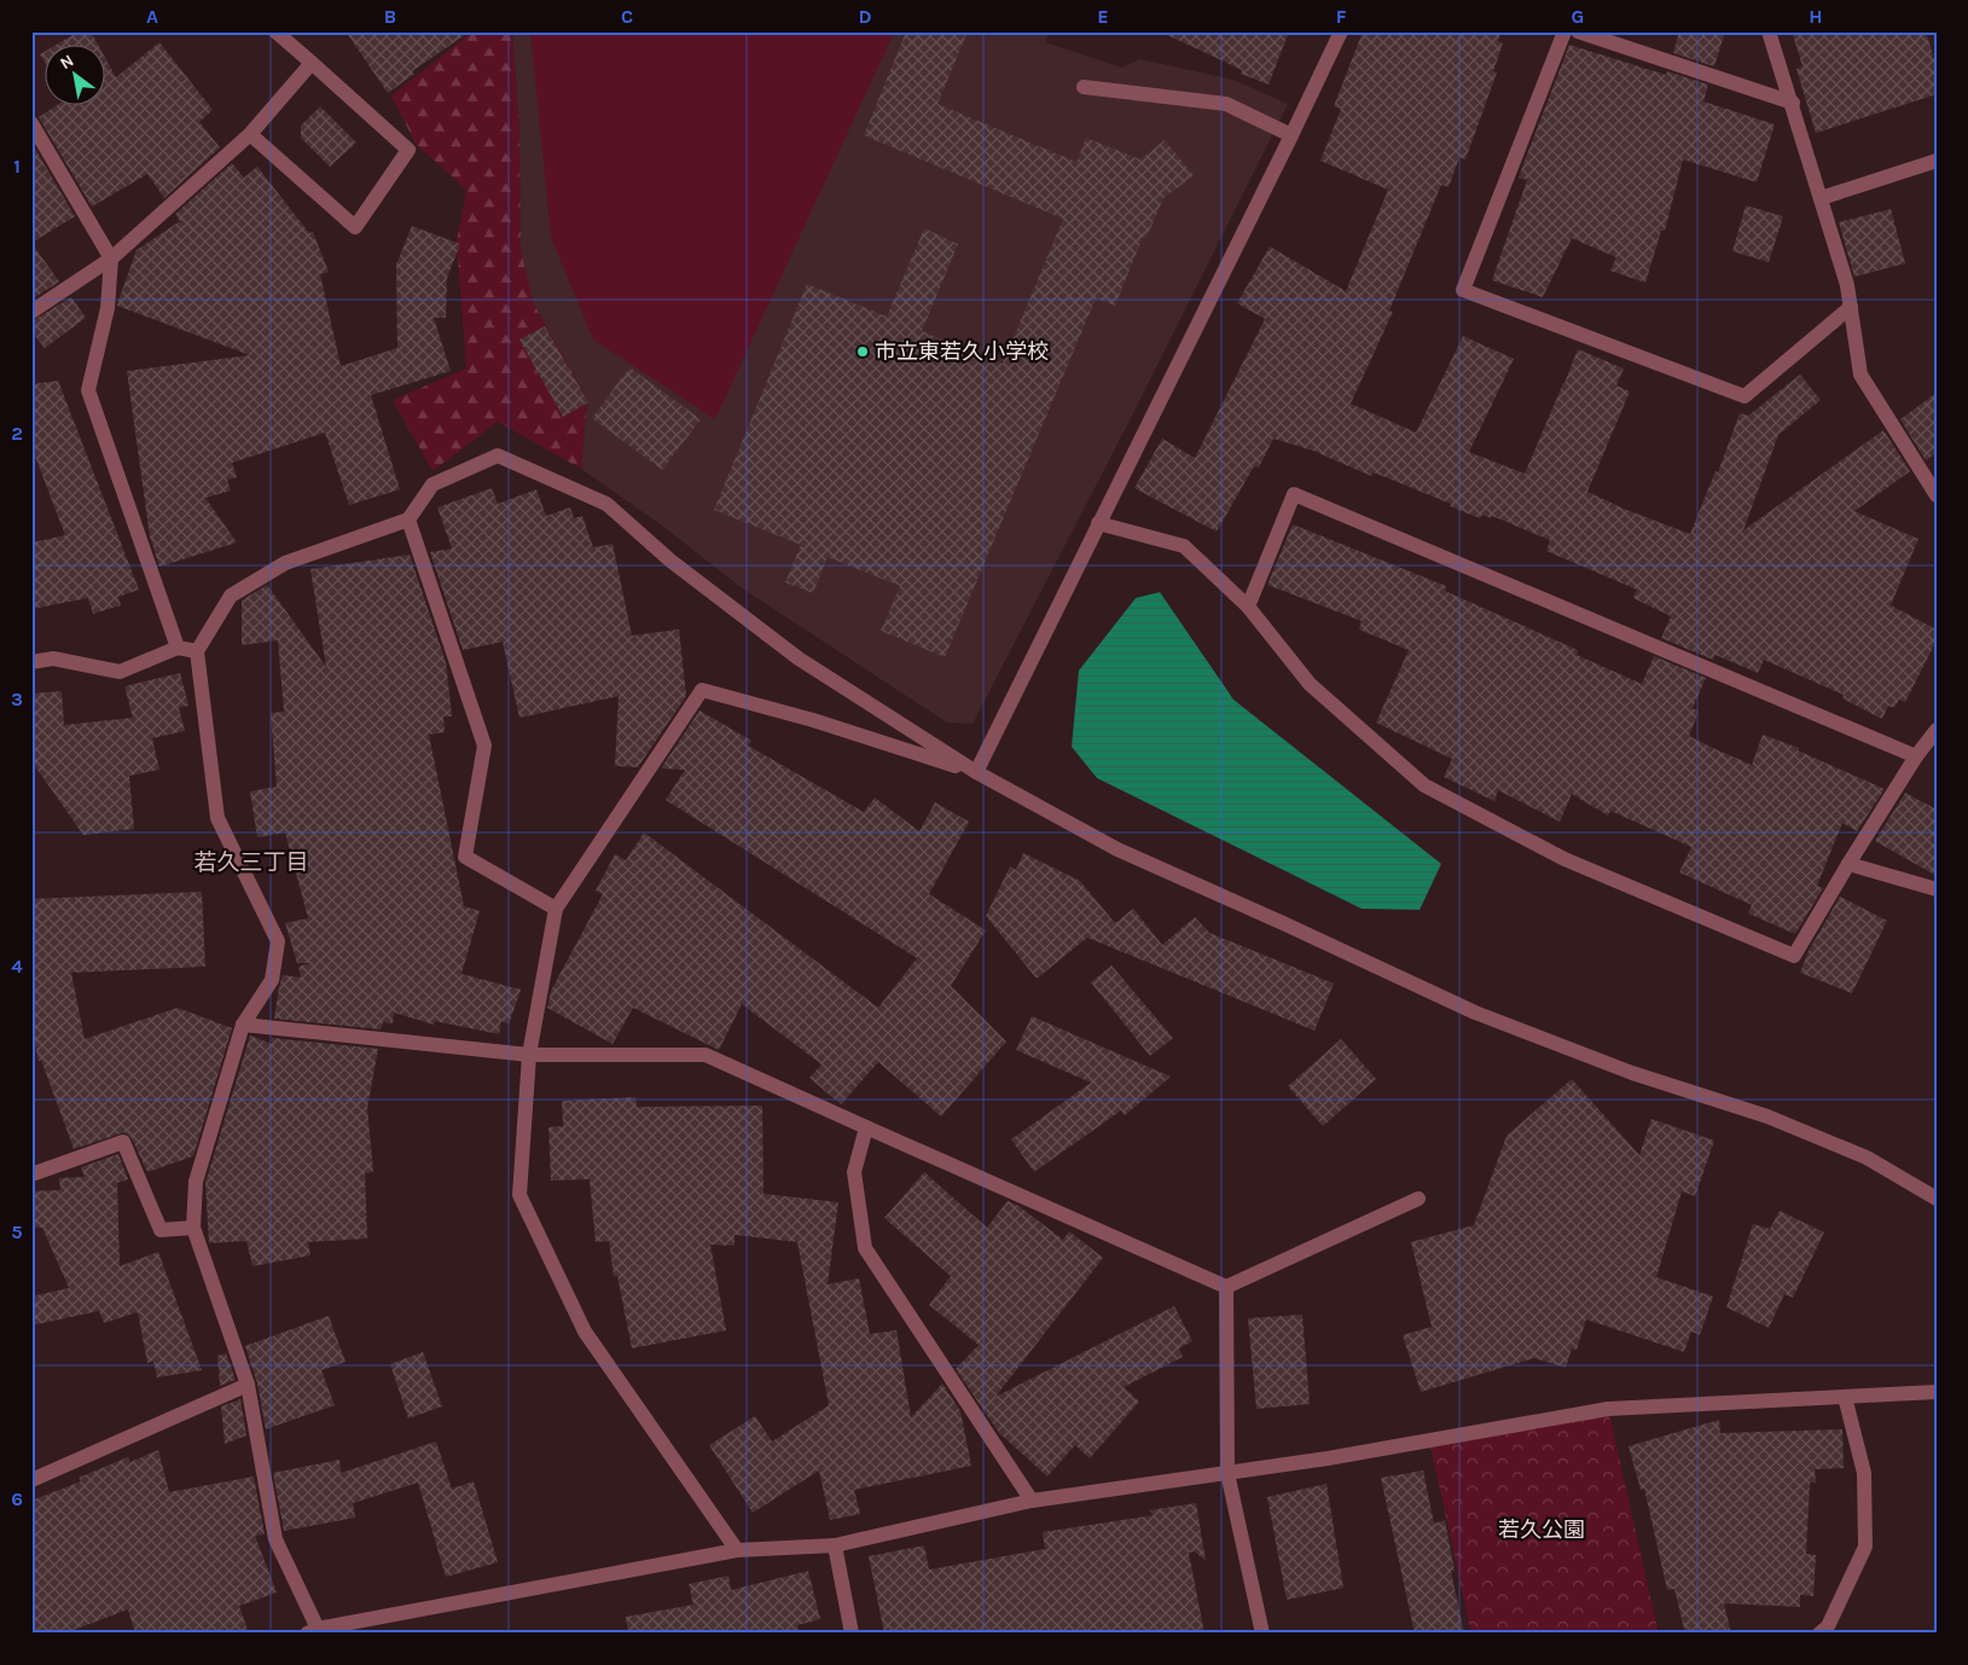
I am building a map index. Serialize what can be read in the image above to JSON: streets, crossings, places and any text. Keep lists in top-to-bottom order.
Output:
{
  "districts": ["若久三丁目"],
  "parks": ["若久公園"],
  "places": ["市立東若久小学校"],
  "north": "top left",
  "grid": {
    "columns": [
      "A",
      "B",
      "C",
      "D",
      "E",
      "F",
      "G",
      "H"
    ],
    "rows": [
      "1",
      "2",
      "3",
      "4",
      "5",
      "6"
    ]
  }
}
